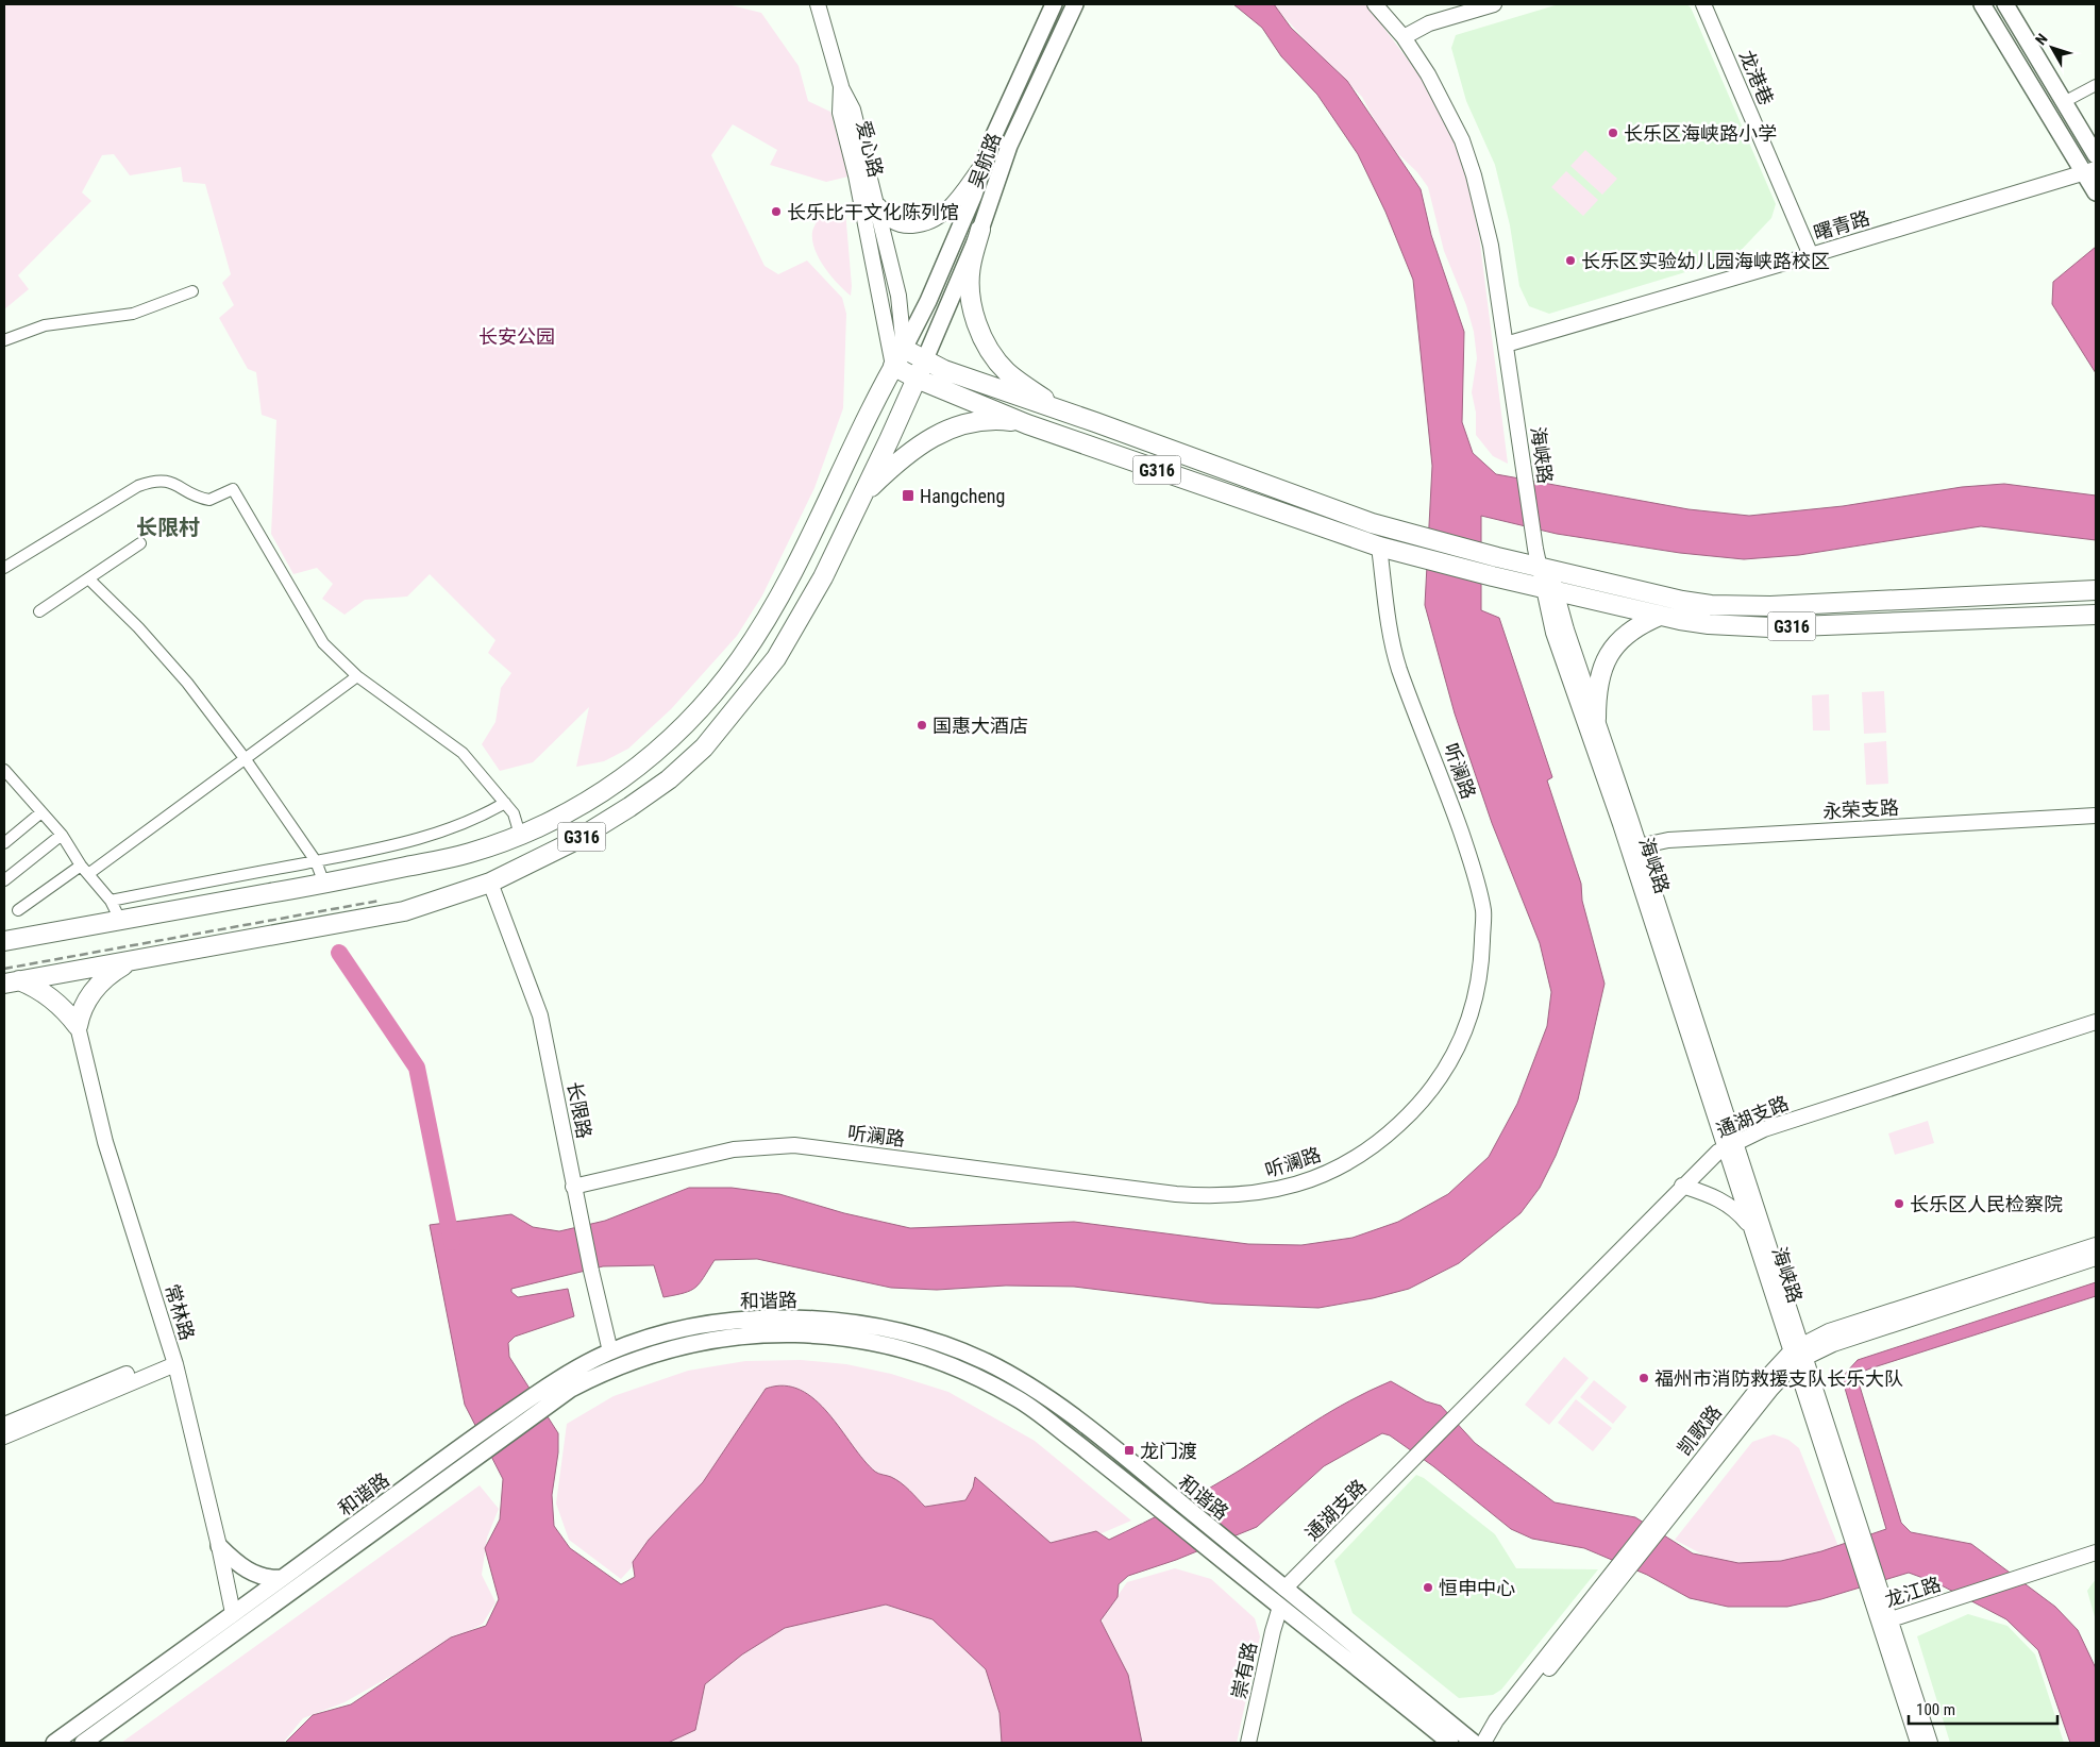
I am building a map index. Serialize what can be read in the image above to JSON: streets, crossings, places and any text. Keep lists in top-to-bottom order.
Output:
{
  "streets": {
    "highway": ["G316"],
    "main road": ["吴航路", "和谐路"],
    "street": [
      "龙港巷",
      "爱心路",
      "曙青路",
      "海峡路",
      "听澜路",
      "永荣支路",
      "长限路",
      "通湖支路",
      "常林路",
      "凯歌路",
      "龙江路",
      "崇有路"
    ]
  },
  "crossings": [
    ["龙港巷", "曙青路"],
    ["爱心路", "G316"],
    ["吴航路", "G316"],
    ["曙青路", "海峡路"],
    ["海峡路", "G316"],
    ["海峡路", "永荣支路"],
    ["海峡路", "通湖支路"],
    ["海峡路", "凯歌路"],
    ["海峡路", "龙江路"],
    ["G316", "听澜路"],
    ["G316", "长限路"],
    ["听澜路", "长限路"],
    ["长限路", "和谐路"],
    ["通湖支路", "和谐路"],
    ["和谐路", "常林路"],
    ["和谐路", "崇有路"]
  ],
  "districts": ["长限村"],
  "parks": ["长安公园"],
  "places": {
    "other": [
      "长乐区海峡路小学",
      "长乐比干文化陈列馆",
      "长乐区实验幼儿园海峡路校区",
      "国惠大酒店",
      "长乐区人民检察院",
      "福州市消防救援支队长乐大队",
      "恒申中心"
    ],
    "transit": ["Hangcheng", "龙门渡"]
  },
  "scale_bar": "100 m",
  "north": "top left"
}
